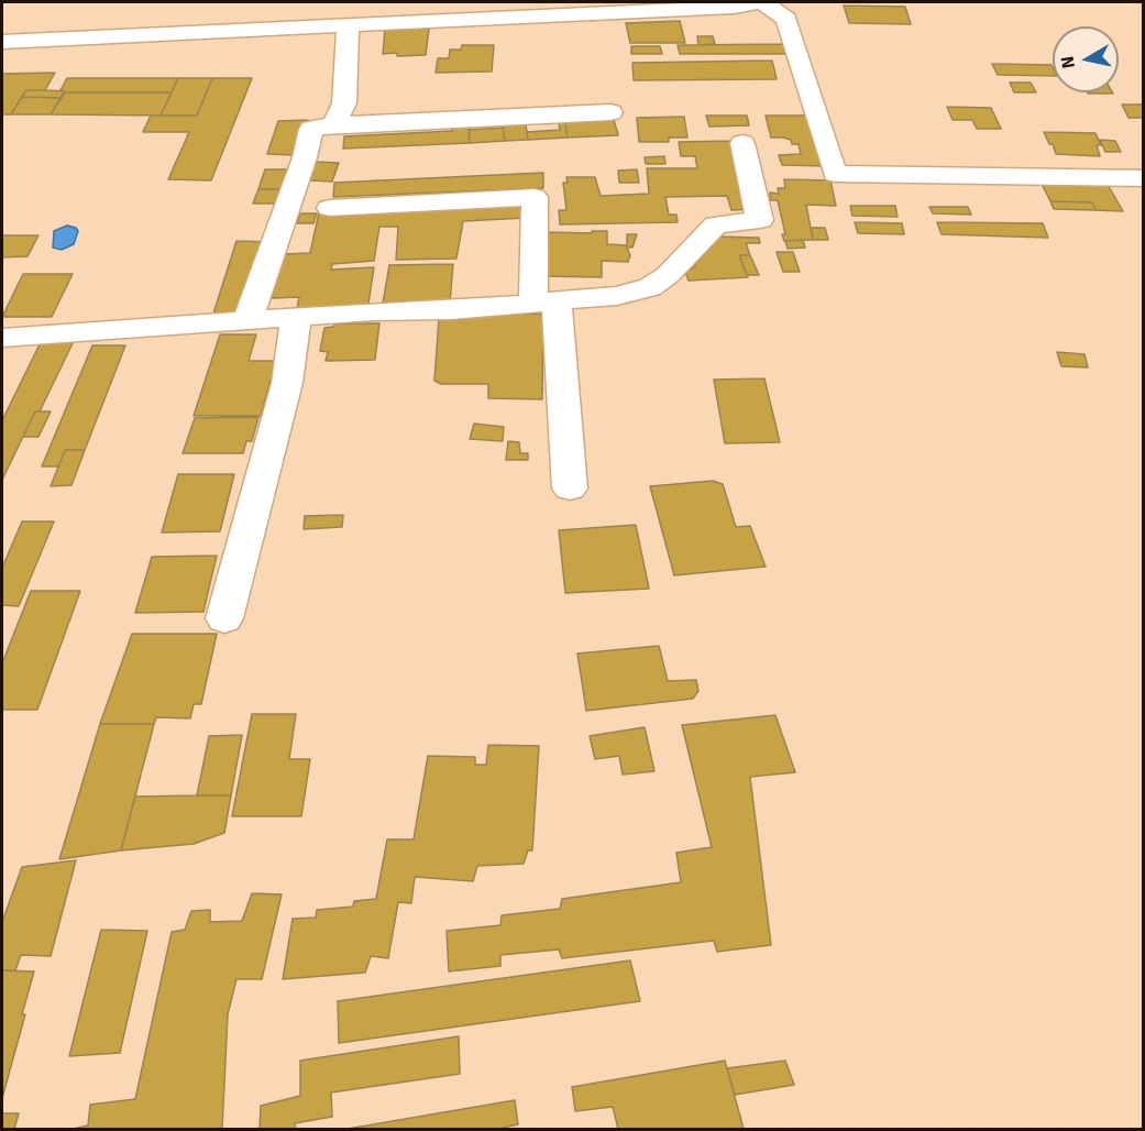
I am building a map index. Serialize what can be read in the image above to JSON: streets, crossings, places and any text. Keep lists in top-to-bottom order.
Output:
{
  "north": "left"
}
